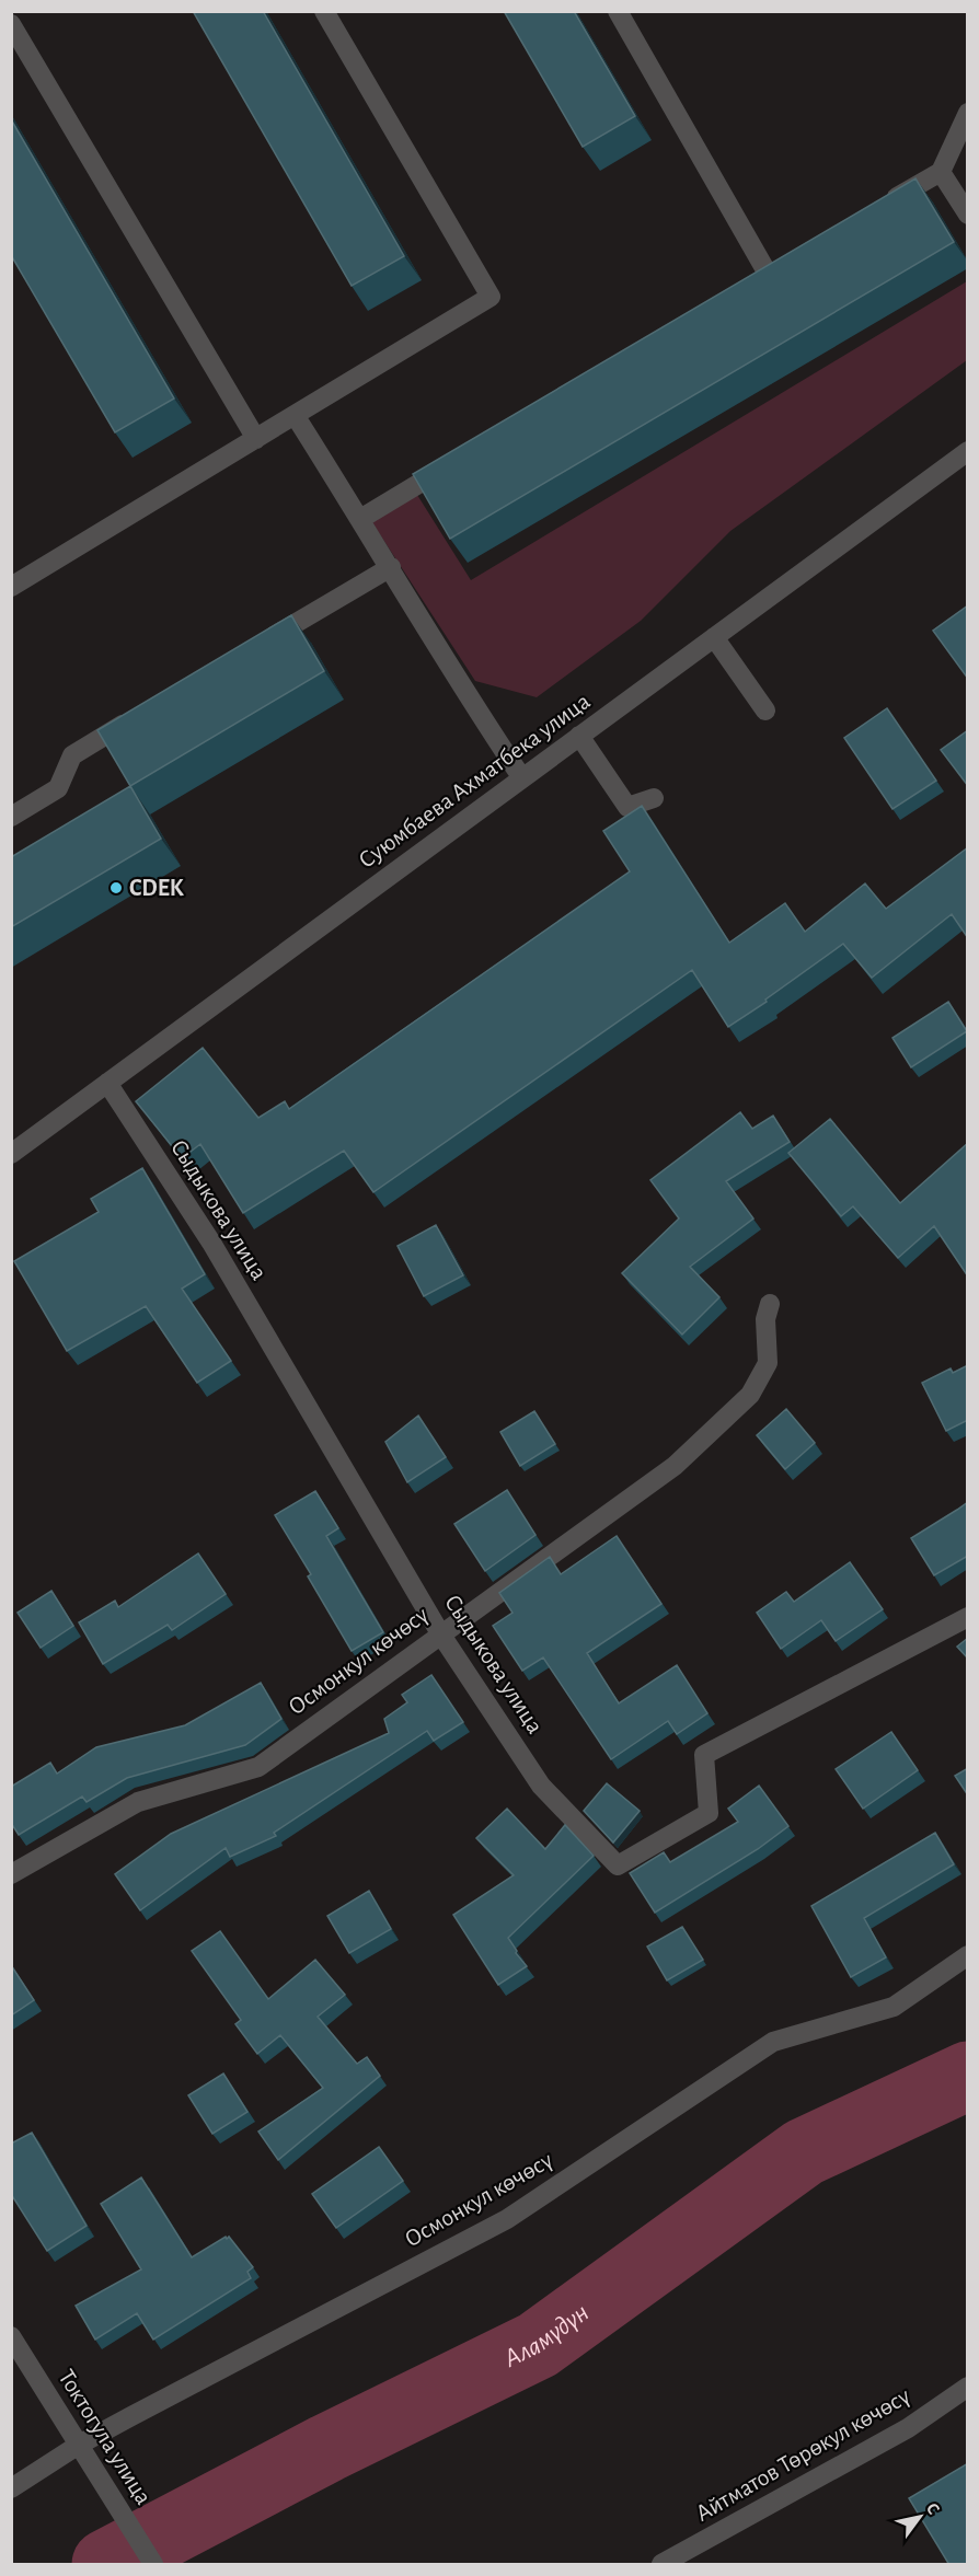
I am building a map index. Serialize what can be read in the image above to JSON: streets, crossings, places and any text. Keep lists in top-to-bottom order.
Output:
{
  "streets": {
    "street": [
      "Суюмбаева Ахматбека улица",
      "Сыдыкова улица",
      "Осмонкул көчөсү",
      "Токтогула улица",
      "Айтматов Төрөкул көчөсү"
    ]
  },
  "crossings": [
    ["Суюмбаева Ахматбека улица", "Сыдыкова улица"],
    ["Сыдыкова улица", "Осмонкул көчөсү"],
    ["Осмонкул көчөсү", "Токтогула улица"]
  ],
  "water": ["Аламүдүн"],
  "places": ["CDEK"],
  "north": "top right"
}
